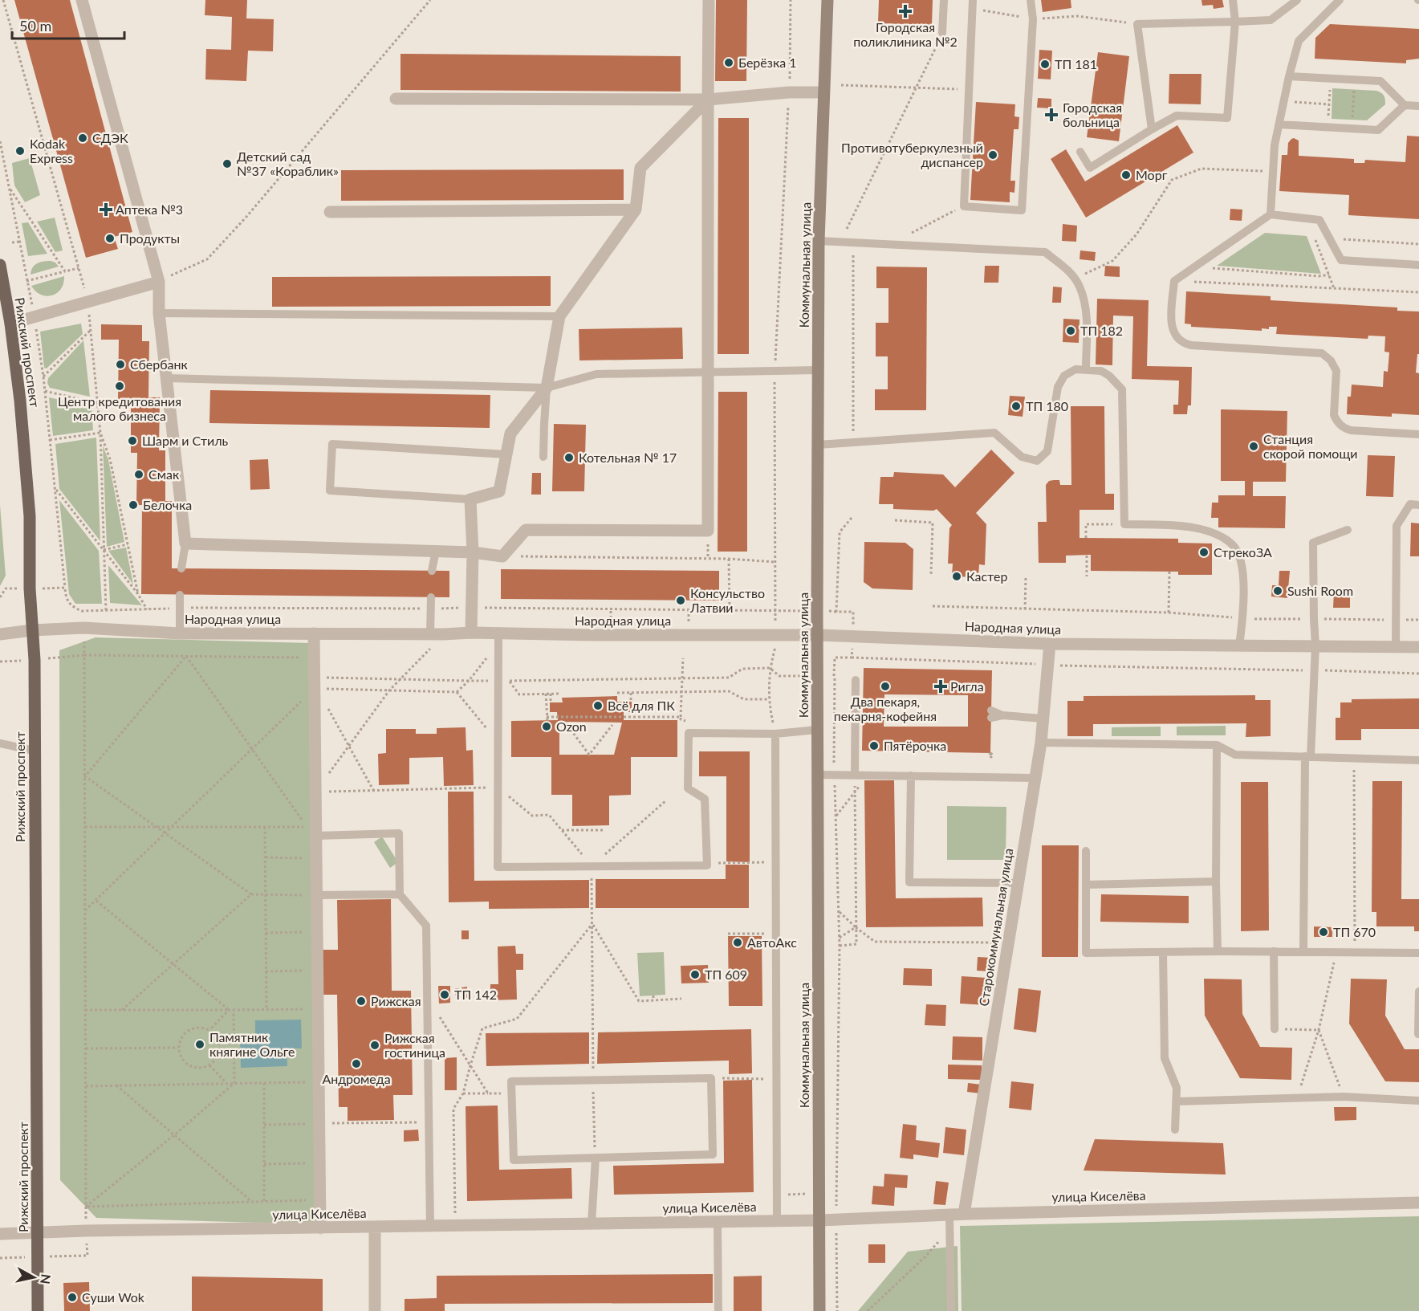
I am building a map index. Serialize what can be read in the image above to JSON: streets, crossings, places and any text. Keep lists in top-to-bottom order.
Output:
{
  "streets": {
    "main road": ["Коммунальная улица", "Рижский проспект"],
    "street": ["Народная улица", "Старокоммунальная улица", "улица Киселёва"]
  },
  "crossings": [
    ["Коммунальная улица", "Народная улица"],
    ["Коммунальная улица", "улица Киселёва"],
    ["Рижский проспект", "Народная улица"],
    ["Рижский проспект", "улица Киселёва"],
    ["Народная улица", "Старокоммунальная улица"],
    ["Старокоммунальная улица", "улица Киселёва"]
  ],
  "places": {
    "health": [
      "Городская поликлиника №2",
      "Городская больница",
      "Аптека №3",
      "Ригла"
    ],
    "other": [
      "Берёзка 1",
      "ТП 181",
      "СДЭК",
      "Kodak Express",
      "Противотуберкулезный диспансер",
      "Детский сад №37 «Кораблик»",
      "Морг",
      "Продукты",
      "ТП 182",
      "Сбербанк",
      "Центр кредитования малого бизнеса",
      "ТП 180",
      "Шарм и Стиль",
      "Станция скорой помощи",
      "Котельная № 17",
      "Смак",
      "Белочка",
      "СтрекоЗА",
      "Кастер",
      "Sushi Room",
      "Консульство Латвии",
      "Два пекаря, пекарня-кофейня",
      "Всё для ПК",
      "Ozon",
      "Пятёрочка",
      "ТП 670",
      "АвтоАкс",
      "ТП 609",
      "ТП 142",
      "Рижская",
      "Памятник княгине Ольге",
      "Рижская гостиница",
      "Андромеда",
      "Суши Wok"
    ]
  },
  "scale_bar": "50 m",
  "north": "right"
}
